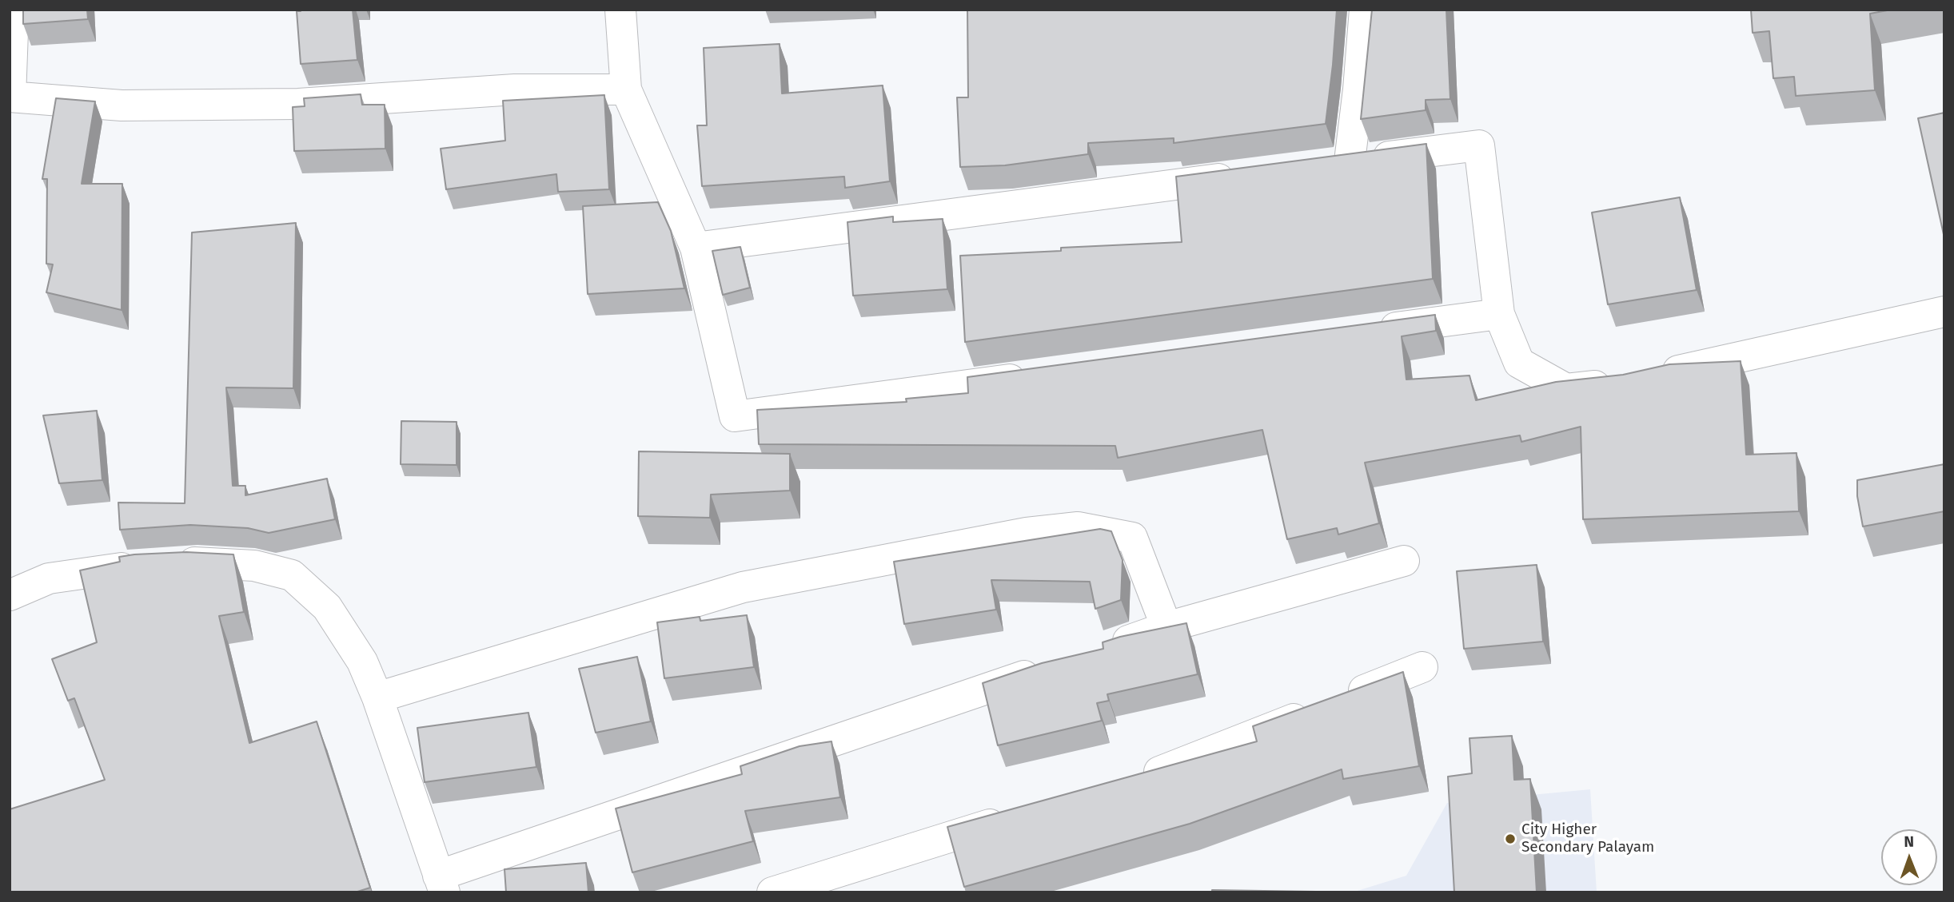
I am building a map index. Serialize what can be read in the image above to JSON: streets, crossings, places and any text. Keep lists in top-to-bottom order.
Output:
{
  "places": ["City Higher Secondary Palayam"],
  "north": "top"
}
